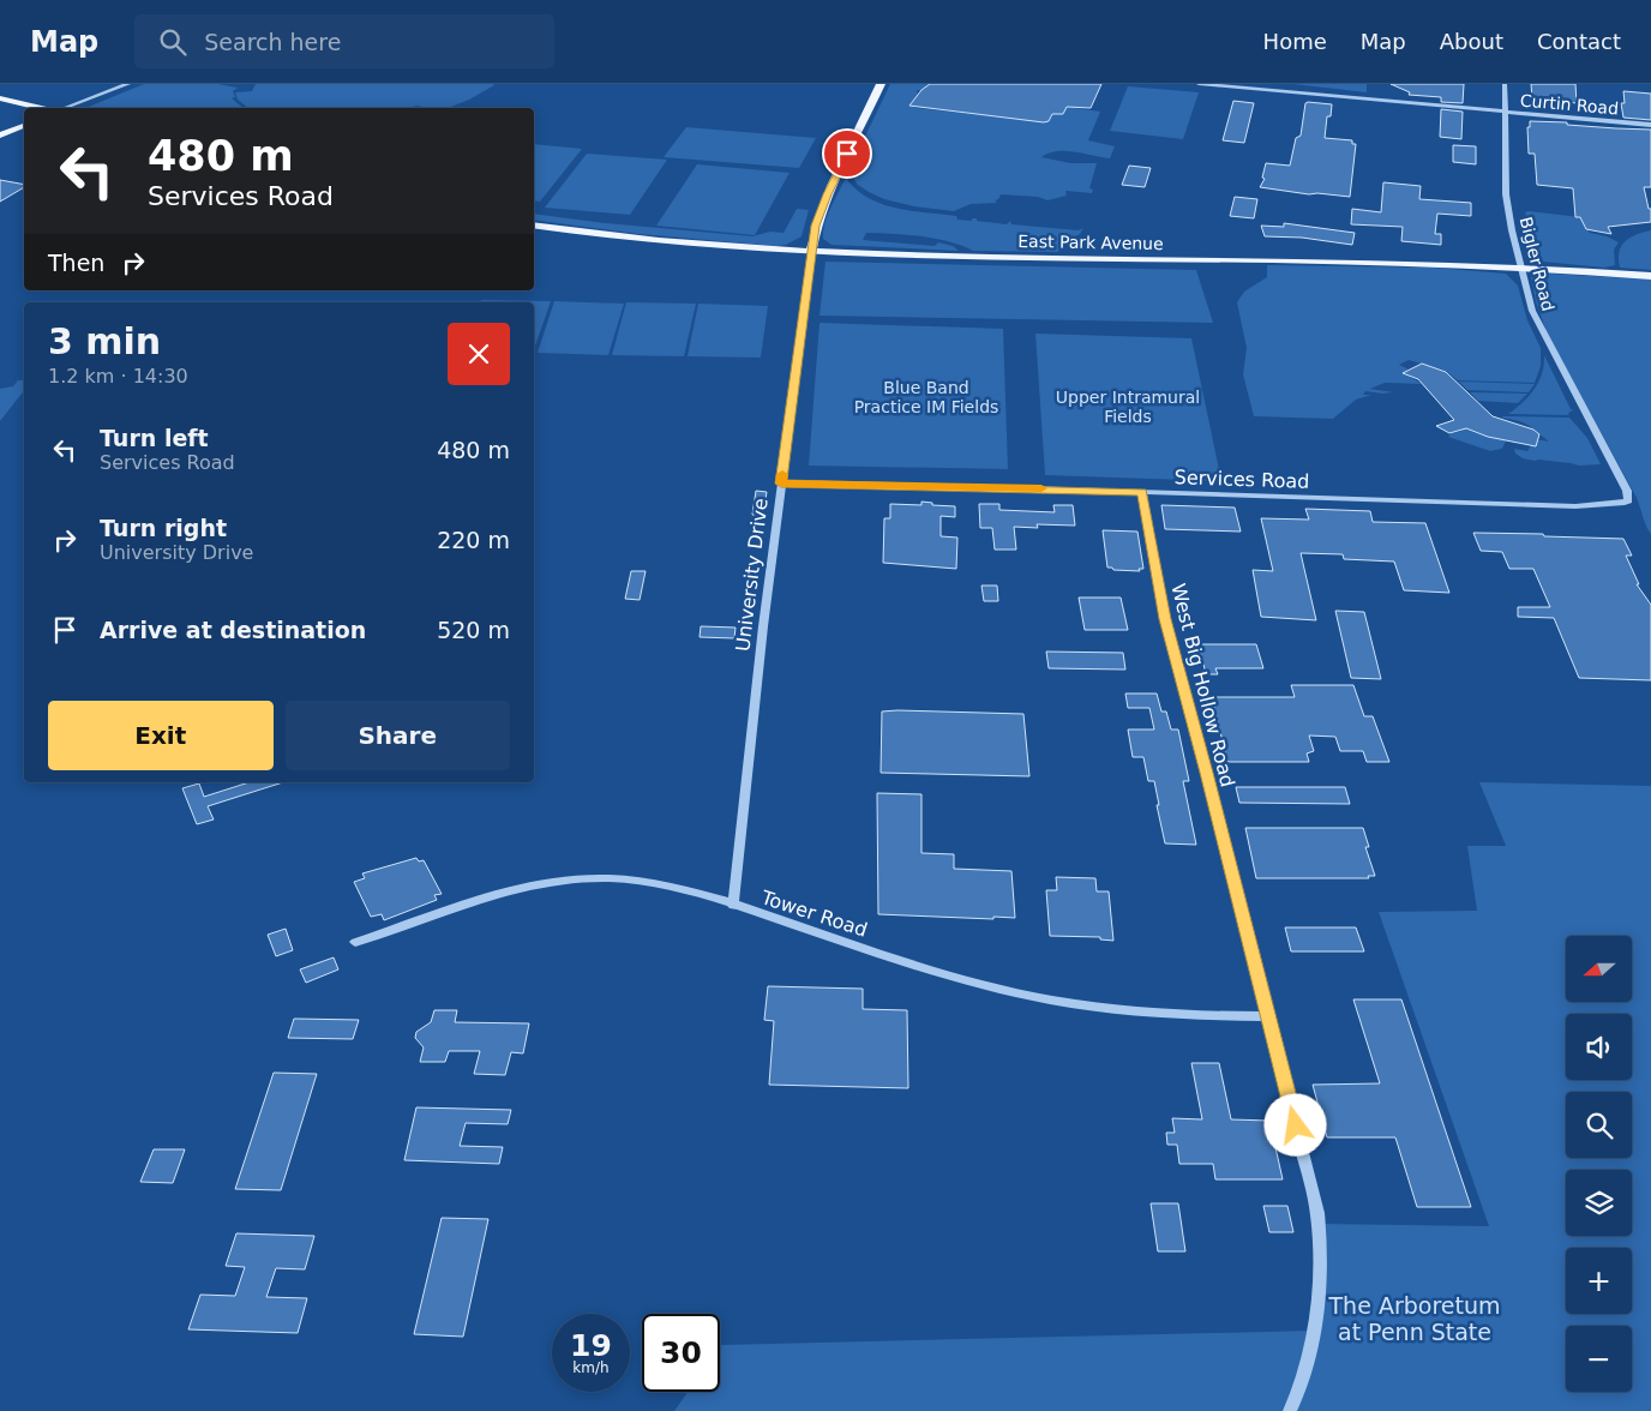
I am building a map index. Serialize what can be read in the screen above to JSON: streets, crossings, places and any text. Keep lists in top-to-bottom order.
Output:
{
  "streets": {
    "main road": ["East Park Avenue", "University Drive"],
    "street": [
      "Curtin Road",
      "Bigler Road",
      "Services Road",
      "West Big Hollow Road",
      "Tower Road"
    ]
  },
  "crossings": [
    ["Curtin Road", "Bigler Road"],
    ["East Park Avenue", "Bigler Road"],
    ["East Park Avenue", "University Drive"],
    ["Bigler Road", "Services Road"],
    ["Services Road", "University Drive"],
    ["Services Road", "West Big Hollow Road"],
    ["University Drive", "Tower Road"],
    ["West Big Hollow Road", "Tower Road"]
  ],
  "parks": ["Blue Band Practice IM Fields", "Upper Intramural Fields", "The Arboretum at Penn State"],
  "north": "left",
  "page": {
    "header": "Map",
    "search": "Search here",
    "nav": [
      "Home",
      "Map",
      "About",
      "Contact"
    ],
    "turn": ["480 m", "Services Road"],
    "then": "Then",
    "heading": ["3 min", "1.2 km · 14:30"],
    "list": [
      {
        "name": "Turn left",
        "note": "Services Road",
        "value": "480 m"
      },
      {
        "name": "Turn right",
        "note": "University Drive",
        "value": "220 m"
      },
      {
        "name": "Arrive at destination",
        "value": "520 m"
      }
    ],
    "buttons": ["Exit", "Share"],
    "map_buttons": ["+", "−"],
    "speed": "19 km/h",
    "limit": "30"
  }
}
